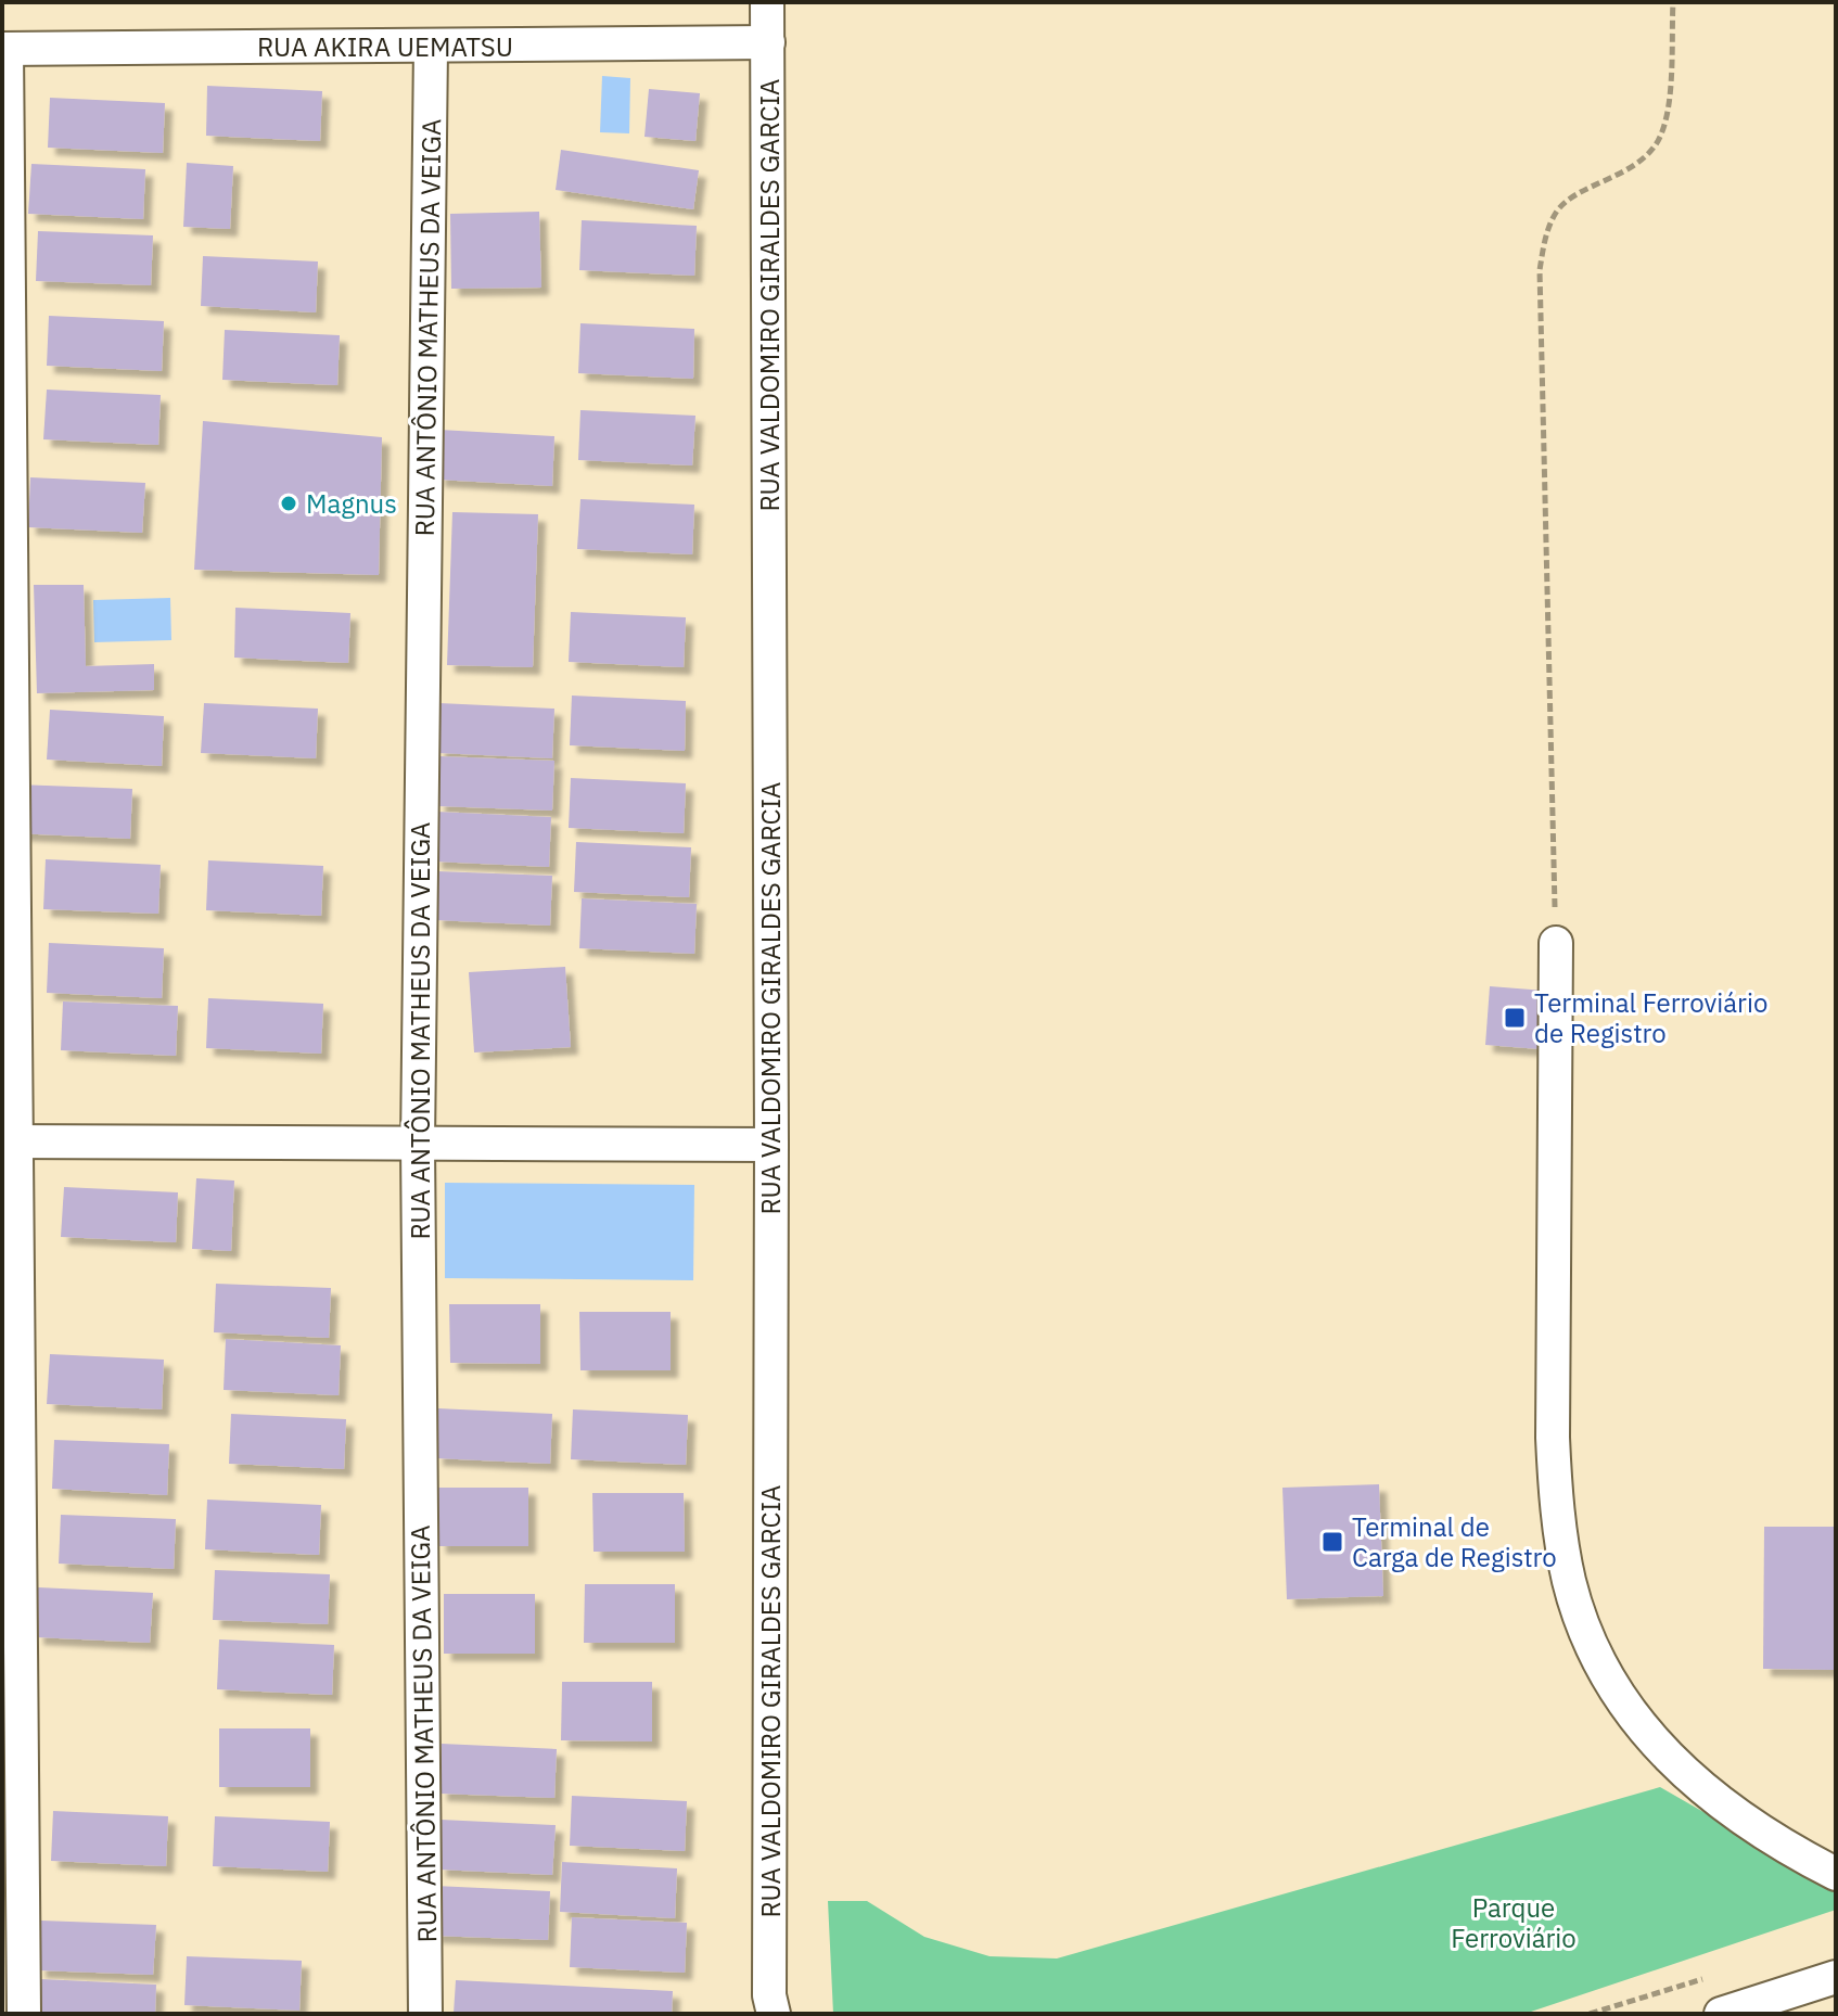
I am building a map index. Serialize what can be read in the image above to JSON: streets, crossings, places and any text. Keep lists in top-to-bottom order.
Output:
{
  "streets": {
    "street": ["RUA AKIRA UEMATSU", "RUA VALDOMIRO GIRALDES GARCIA", "RUA ANTÔNIO MATHEUS DA VEIGA"]
  },
  "crossings": [
    ["RUA AKIRA UEMATSU", "RUA VALDOMIRO GIRALDES GARCIA"],
    ["RUA AKIRA UEMATSU", "RUA ANTÔNIO MATHEUS DA VEIGA"]
  ],
  "parks": ["Parque Ferroviário"],
  "places": {
    "other": ["Magnus"],
    "transit": ["Terminal Ferroviário de Registro", "Terminal de Carga de Registro"]
  }
}
